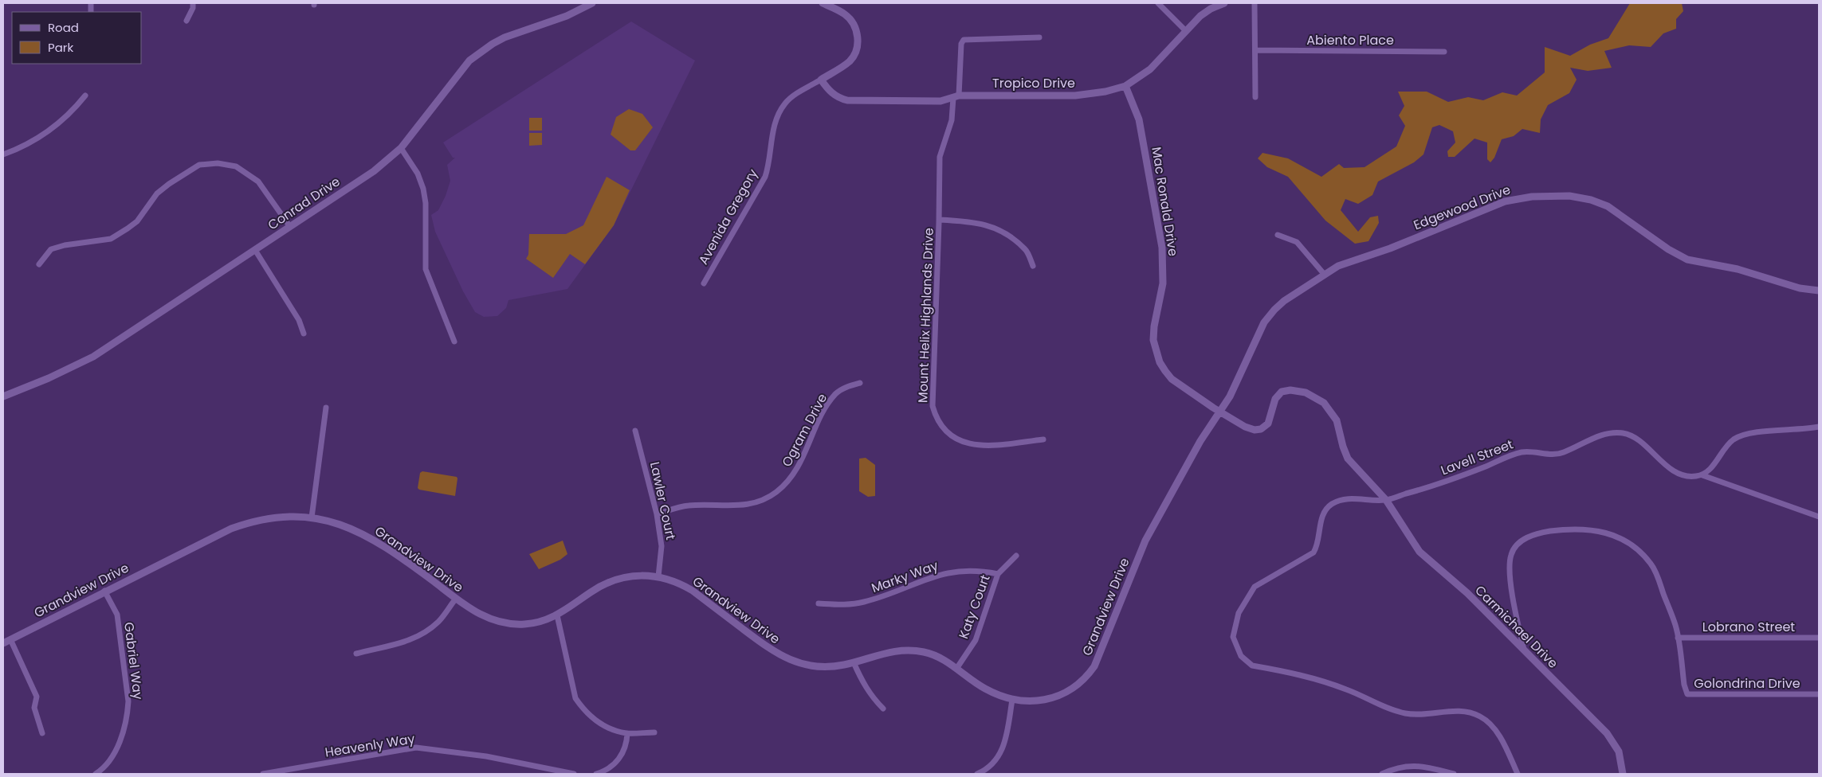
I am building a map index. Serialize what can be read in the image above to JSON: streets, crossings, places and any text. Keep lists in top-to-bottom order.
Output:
{
  "streets": {
    "street": [
      "Abiento Place",
      "Tropico Drive",
      "Mac Ronald Drive",
      "Conrad Drive",
      "Edgewood Drive",
      "Avenida Gregory",
      "Mount Helix Highlands Drive",
      "Ogram Drive",
      "Lavell Street",
      "Lawler Court",
      "Grandview Drive",
      "Marky Way",
      "Katy Court",
      "Carmichael Drive",
      "Lobrano Street",
      "Gabriel Way",
      "Golondrina Drive",
      "Heavenly Way"
    ]
  },
  "crossings": [
    ["Tropico Drive", "Mac Ronald Drive"],
    ["Tropico Drive", "Avenida Gregory"],
    ["Tropico Drive", "Mount Helix Highlands Drive"],
    ["Mac Ronald Drive", "Edgewood Drive"],
    ["Mac Ronald Drive", "Grandview Drive"],
    ["Edgewood Drive", "Grandview Drive"],
    ["Ogram Drive", "Lawler Court"],
    ["Lavell Street", "Carmichael Drive"],
    ["Lawler Court", "Grandview Drive"],
    ["Grandview Drive", "Katy Court"],
    ["Grandview Drive", "Gabriel Way"],
    ["Marky Way", "Katy Court"],
    ["Carmichael Drive", "Golondrina Drive"],
    ["Lobrano Street", "Golondrina Drive"]
  ],
  "legend": ["Road", "Park"]
}
